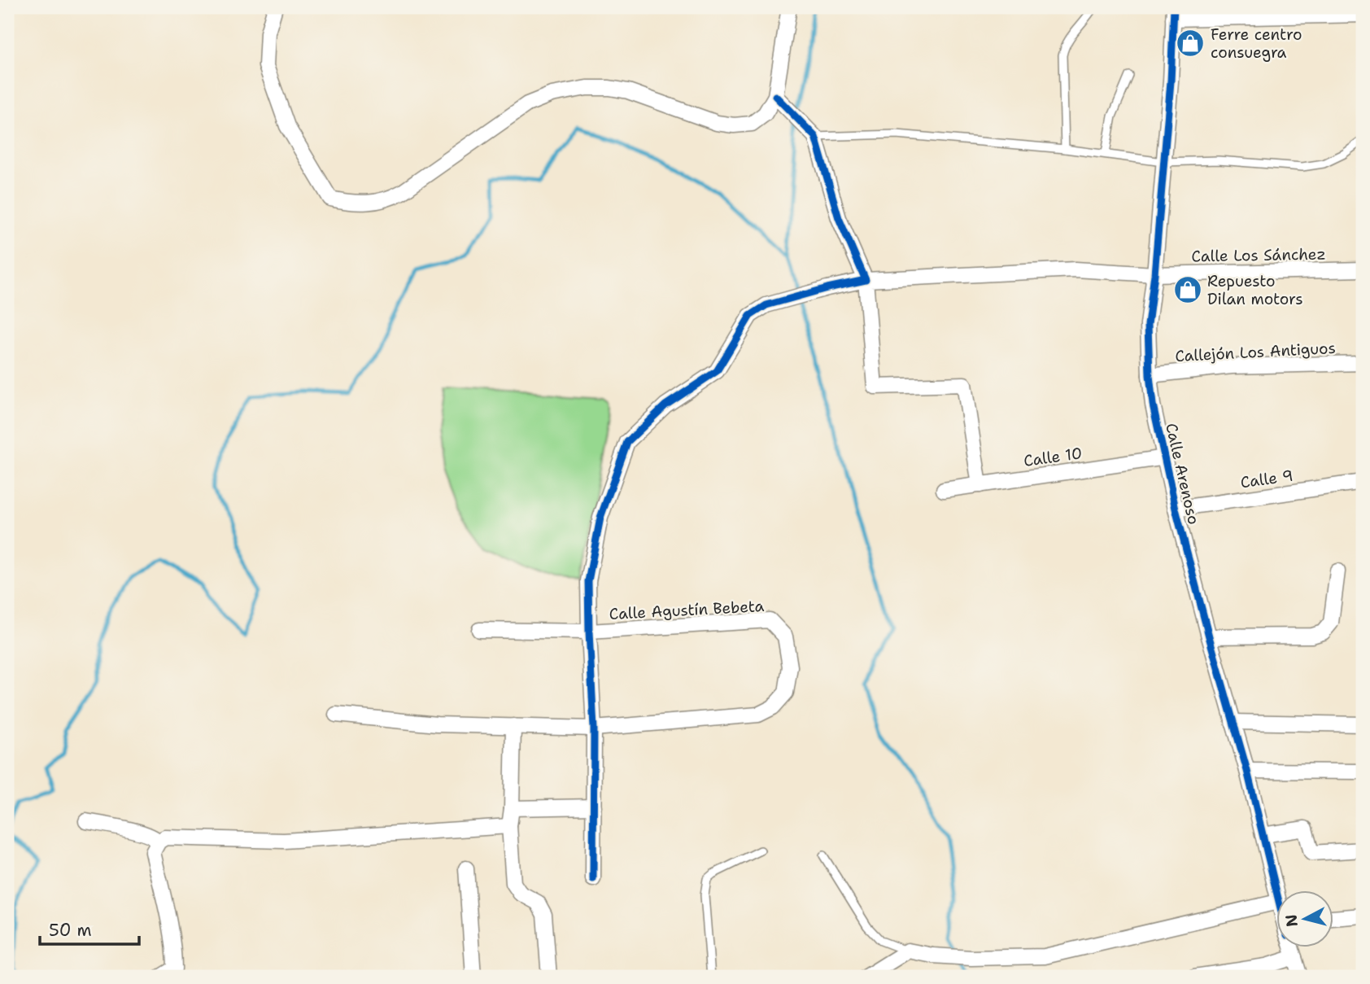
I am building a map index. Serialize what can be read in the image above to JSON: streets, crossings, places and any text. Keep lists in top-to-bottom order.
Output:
{
  "streets": {
    "street": [
      "Calle Los Sánchez",
      "Callejón Los Antiguos",
      "Calle 10",
      "Calle Arenoso",
      "Calle 9",
      "Calle Agustín Bebeta"
    ]
  },
  "crossings": [
    ["Calle Los Sánchez", "Calle Arenoso"],
    ["Calle Los Sánchez", "Calle Agustín Bebeta"],
    ["Callejón Los Antiguos", "Calle Arenoso"],
    ["Calle 10", "Calle Arenoso"],
    ["Calle Arenoso", "Calle 9"]
  ],
  "places": {
    "shop": ["Ferre centro consuegra", "Repuesto Dilan motors"]
  },
  "scale_bar": "50 m",
  "north": "left"
}
